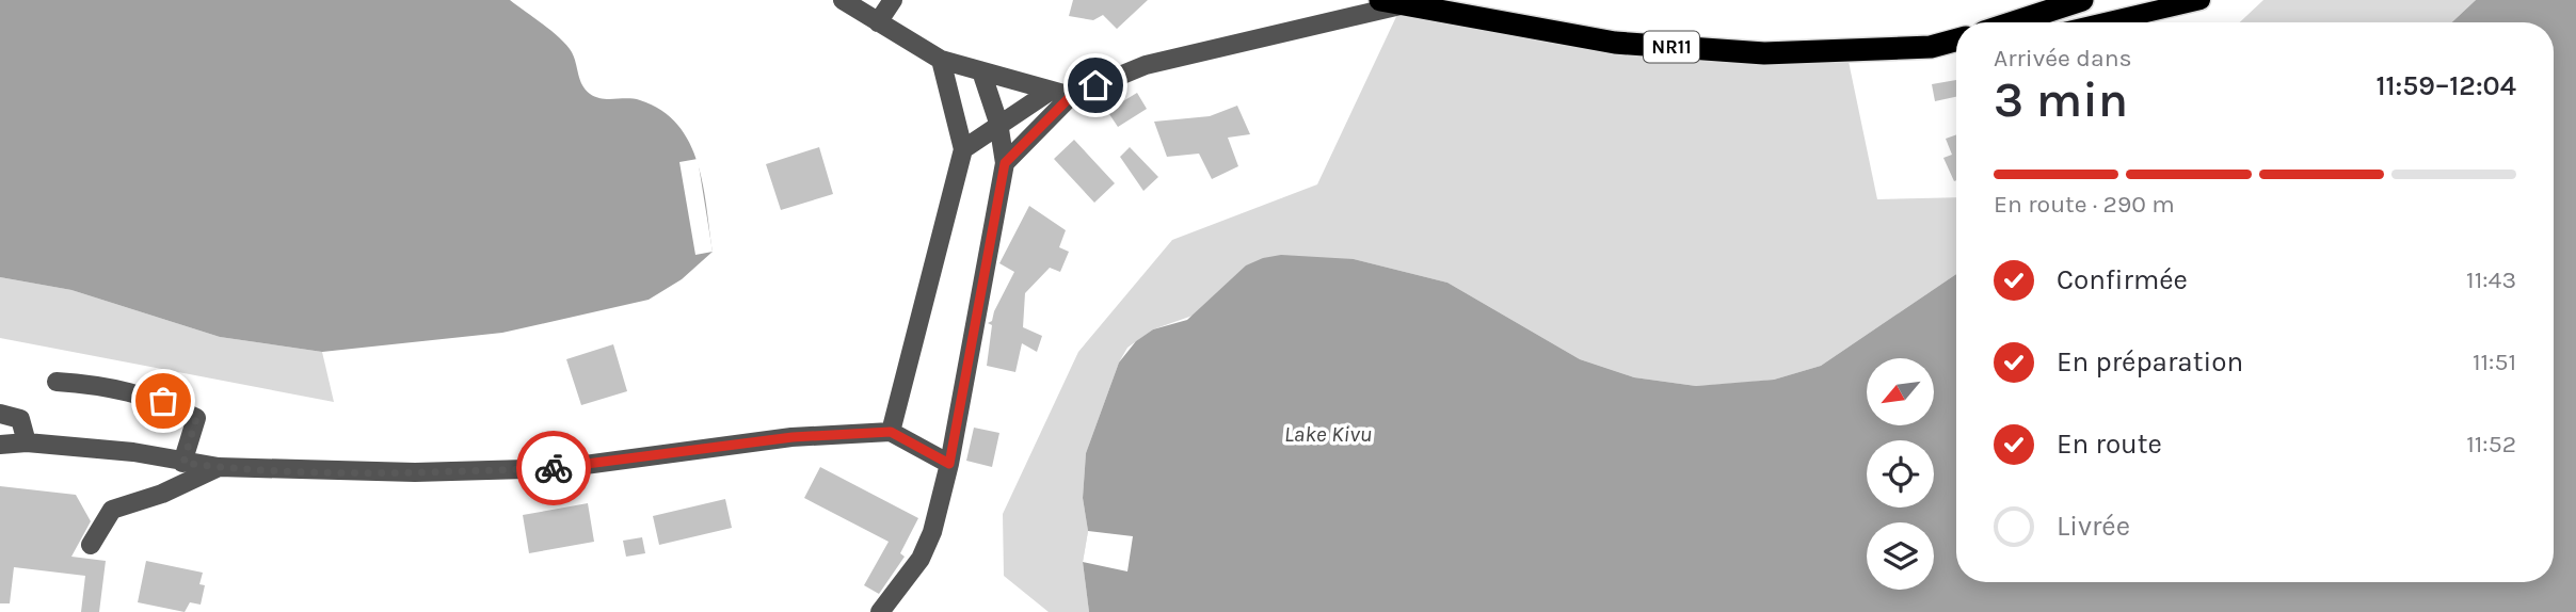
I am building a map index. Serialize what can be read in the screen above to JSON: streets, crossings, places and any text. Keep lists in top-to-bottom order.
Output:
{
  "streets": {
    "highway": ["NR11"]
  },
  "water": ["Lake Kivu"],
  "north": "bottom left",
  "page": {
    "heading": ["3 min", "Arrivée dans", "11:59–12:04"],
    "bar": "En route · 290 m",
    "list": [
      ["Confirmée", "11:43"],
      ["En préparation", "11:51"],
      ["En route", "11:52"],
      "Livrée"
    ]
  }
}
